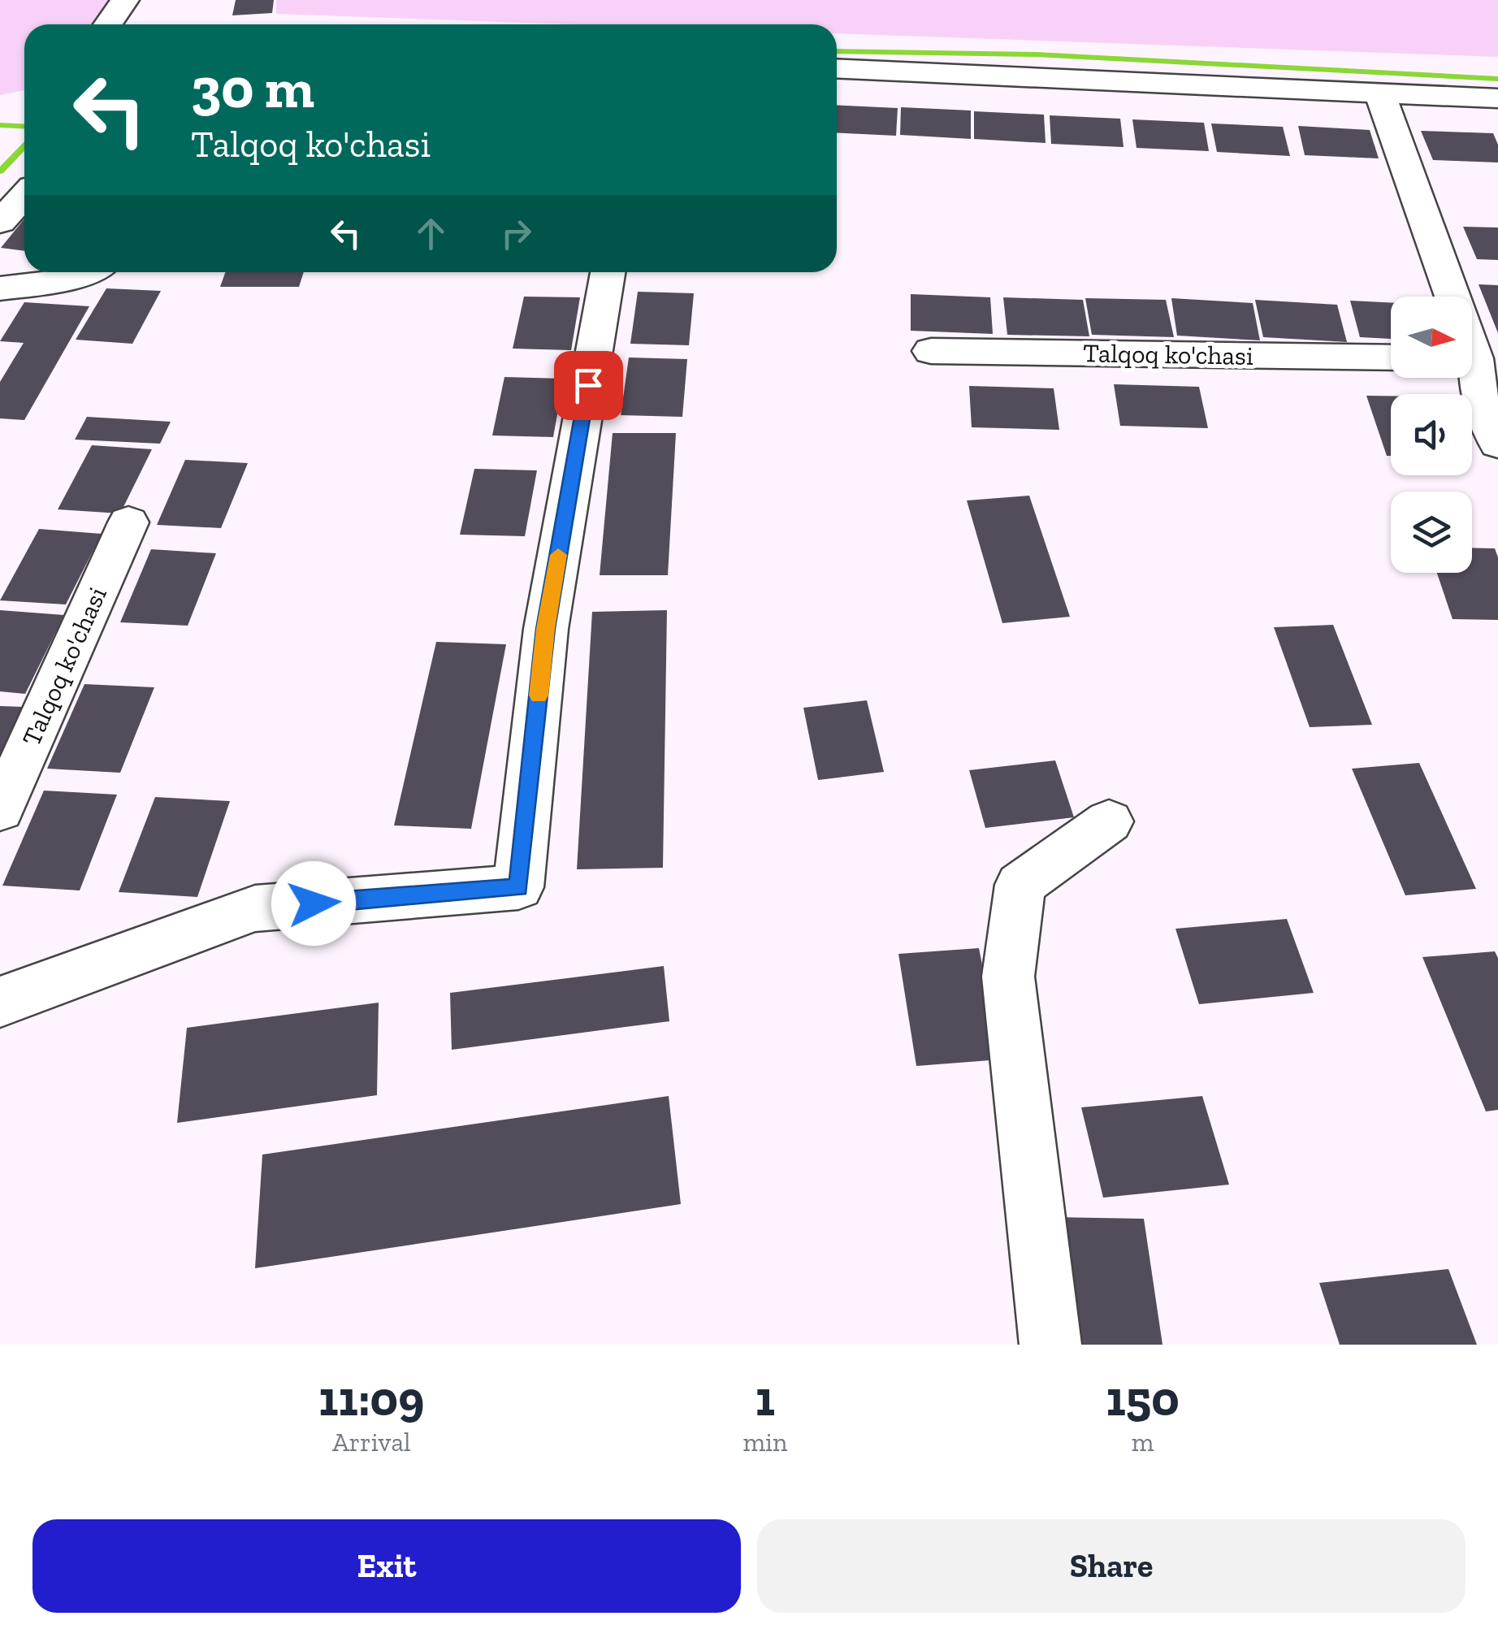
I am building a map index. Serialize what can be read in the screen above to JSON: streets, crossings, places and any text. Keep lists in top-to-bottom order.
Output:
{
  "streets": {
    "street": ["Talqoq ko'chasi"]
  },
  "north": "right",
  "page": {
    "turn": ["30 m", "Talqoq ko'chasi"],
    "eta": [
      "11:09",
      "Arrival",
      "1",
      "min",
      "150",
      "m"
    ],
    "buttons": ["Exit", "Share"]
  }
}
